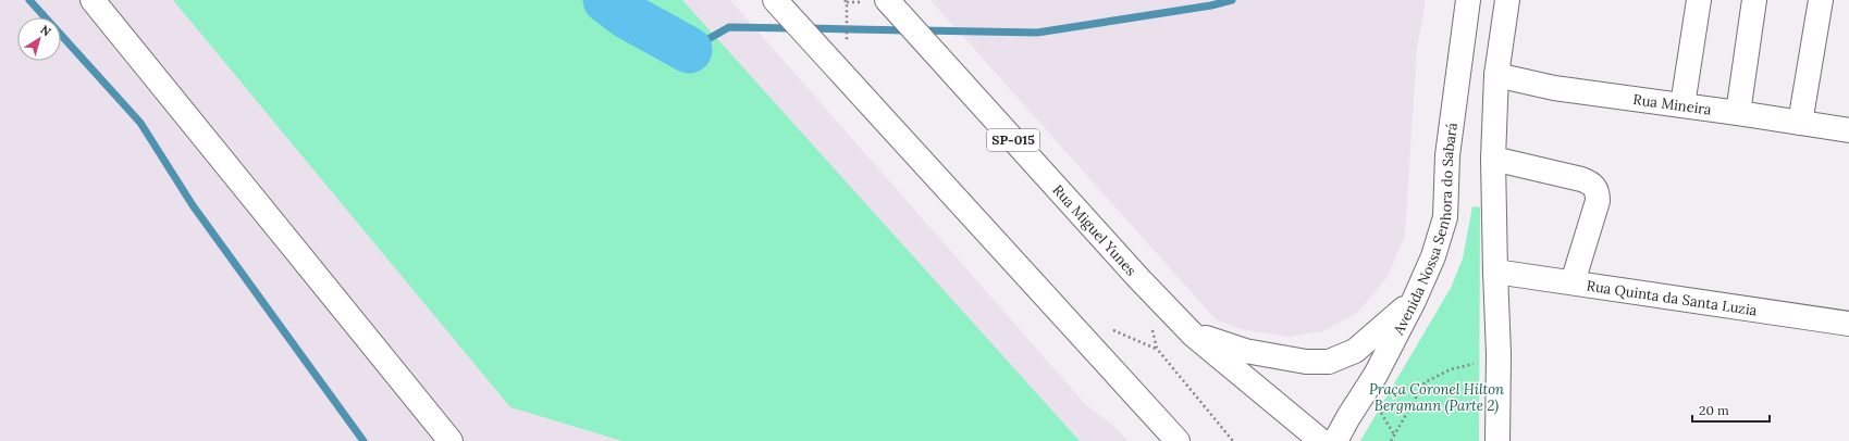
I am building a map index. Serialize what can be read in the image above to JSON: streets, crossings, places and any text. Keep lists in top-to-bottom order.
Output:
{
  "streets": {
    "main road": [
      "Rua Mineira",
      "SP-015",
      "Avenida Nossa Senhora do Sabará",
      "Rua Miguel Yunes",
      "Rua Quinta da Santa Luzia"
    ]
  },
  "parks": ["Praça Coronel Hilton Bergmann (Parte 2)"],
  "scale_bar": "20 m",
  "north": "top right"
}
